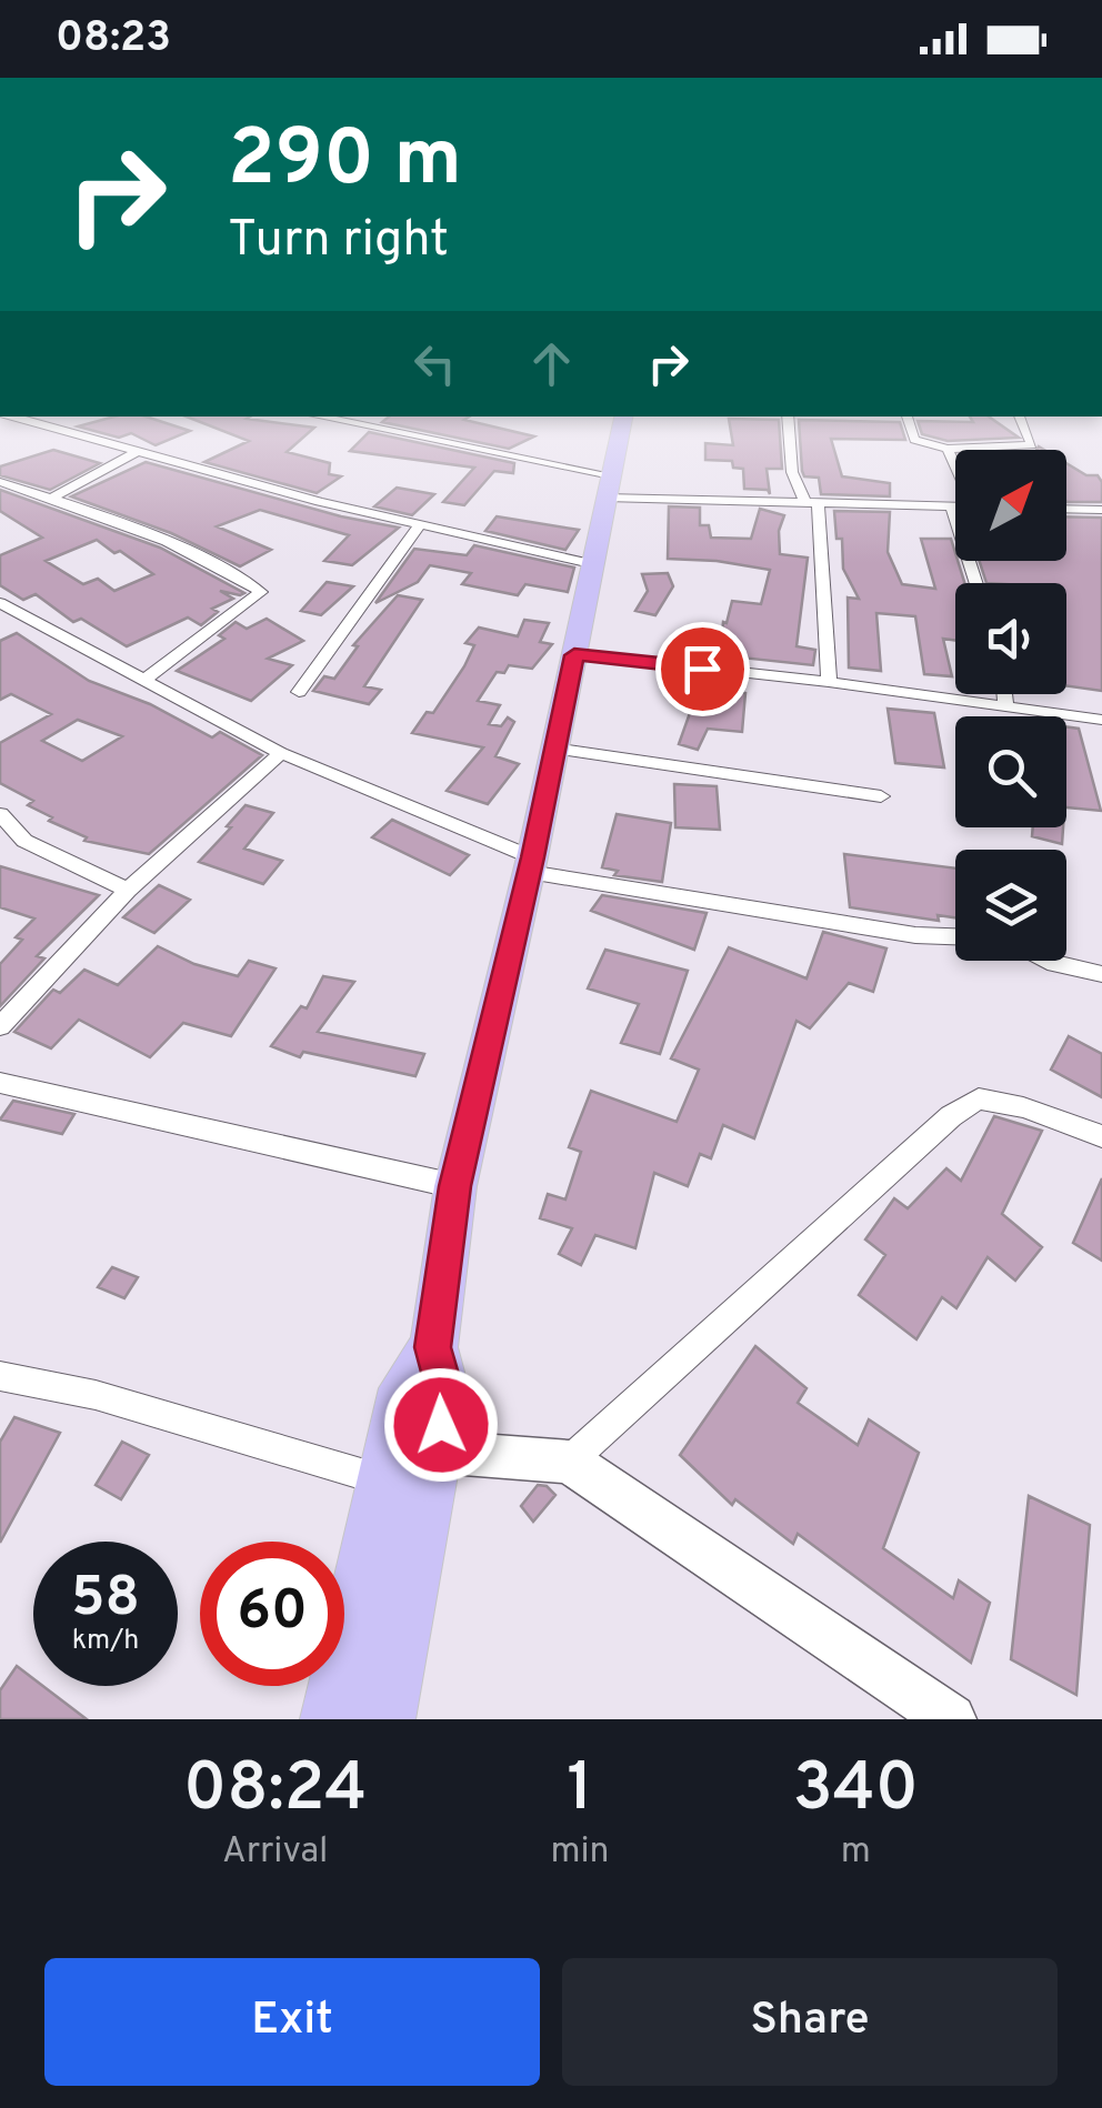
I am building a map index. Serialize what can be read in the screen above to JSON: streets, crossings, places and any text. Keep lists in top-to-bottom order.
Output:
{
  "north": "top right",
  "page": {
    "status": "08:23",
    "turn": ["290 m", "Turn right"],
    "speed": "58 km/h",
    "limit": "60",
    "eta": [
      "08:24",
      "Arrival",
      "1",
      "min",
      "340",
      "m"
    ],
    "buttons": ["Exit", "Share"]
  }
}
